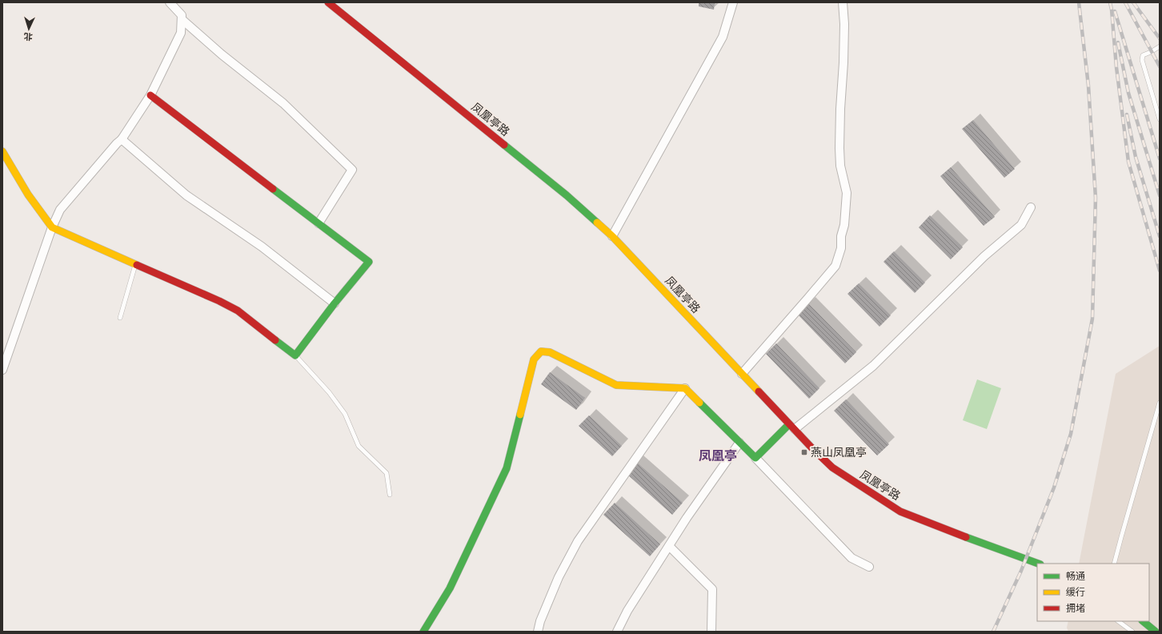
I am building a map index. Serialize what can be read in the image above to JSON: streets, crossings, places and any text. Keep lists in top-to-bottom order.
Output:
{
  "streets": {
    "street": ["凤凰亭路"]
  },
  "districts": ["凤凰亭"],
  "places": {
    "transit": ["燕山凤凰亭"]
  },
  "legend": ["畅通", "缓行", "拥堵"],
  "north": "bottom"
}
